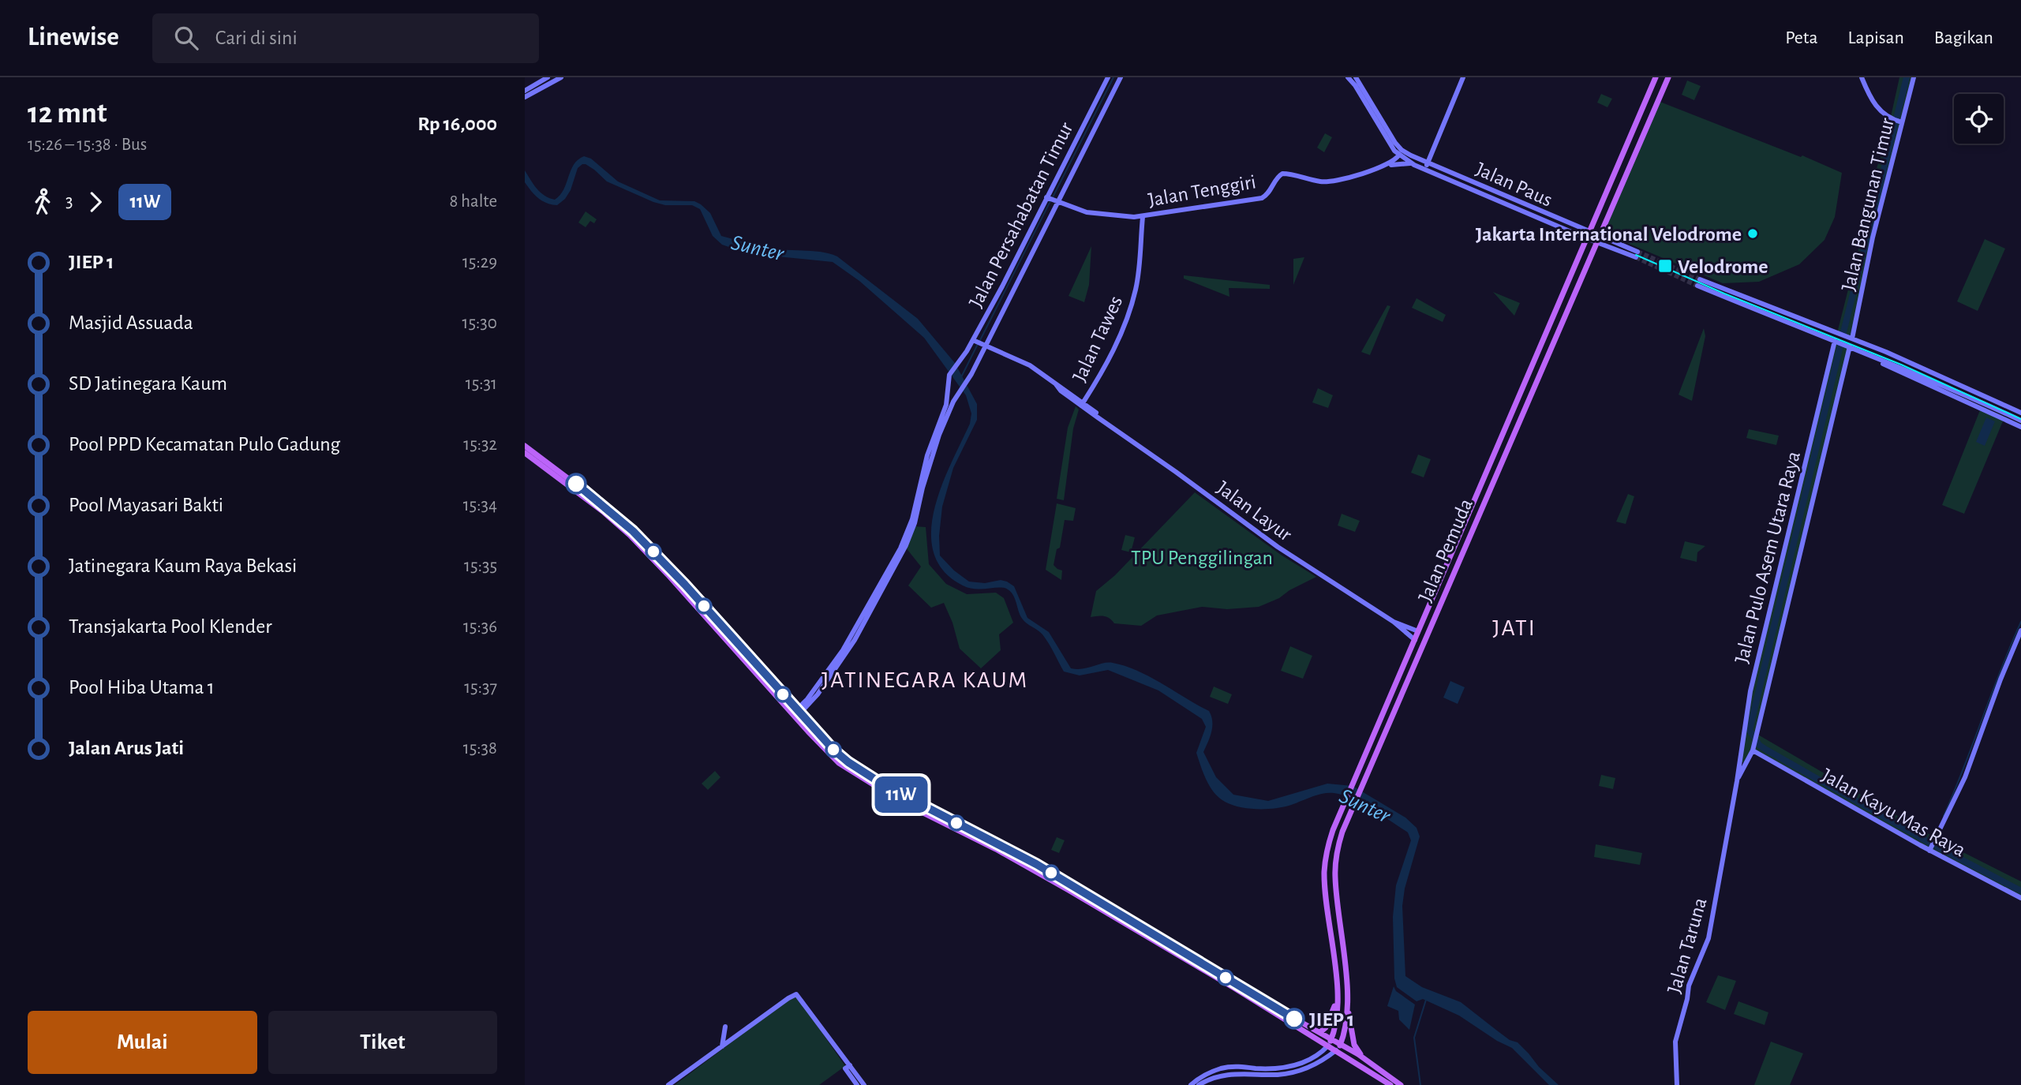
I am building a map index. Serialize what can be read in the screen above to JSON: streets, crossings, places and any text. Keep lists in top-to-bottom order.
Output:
{
  "streets": {
    "main road": ["Jalan Pemuda"],
    "street": [
      "Jalan Paus",
      "Jalan Tenggiri",
      "Jalan Bangunan Timur",
      "Jalan Persahabatan Timur",
      "Jalan Tawes",
      "Jalan Layur",
      "Jalan Pulo Asem Utara Raya",
      "Jalan Kayu Mas Raya",
      "Jalan Taruna"
    ]
  },
  "crossings": [
    ["Jalan Paus", "Jalan Tenggiri"],
    ["Jalan Paus", "Jalan Pemuda"],
    ["Jalan Tenggiri", "Jalan Persahabatan Timur"],
    ["Jalan Tenggiri", "Jalan Tawes"],
    ["Jalan Persahabatan Timur", "Jalan Layur"],
    ["Jalan Tawes", "Jalan Layur"],
    ["Jalan Layur", "Jalan Pemuda"],
    ["Jalan Pulo Asem Utara Raya", "Jalan Taruna"]
  ],
  "districts": ["JATI", "JATINEGARA KAUM"],
  "water": ["Sunter"],
  "parks": ["TPU Penggilingan"],
  "places": {
    "other": ["Jakarta International Velodrome", "JIEP 1"],
    "transit": ["Velodrome"]
  },
  "lines": ["bus line 11W"],
  "page": {
    "header": "Linewise",
    "search": "Cari di sini",
    "nav": ["Peta", "Lapisan", "Bagikan"],
    "heading": ["12 mnt", "15:26 – 15:38 · Bus", "Rp 16,000"],
    "on_map": "11W",
    "legs": ["3", "11W", "8 halte"],
    "list": [
      {
        "name": "JIEP 1",
        "value": "15:29"
      },
      {
        "name": "Masjid Assuada",
        "value": "15:30"
      },
      {
        "name": "SD Jatinegara Kaum",
        "value": "15:31"
      },
      {
        "name": "Pool PPD Kecamatan Pulo Gadung",
        "value": "15:32"
      },
      {
        "name": "Pool Mayasari Bakti",
        "value": "15:34"
      },
      {
        "name": "Jatinegara Kaum Raya Bekasi",
        "value": "15:35"
      },
      {
        "name": "Transjakarta Pool Klender",
        "value": "15:36"
      },
      {
        "name": "Pool Hiba Utama 1",
        "value": "15:37"
      },
      {
        "name": "Jalan Arus Jati",
        "value": "15:38"
      }
    ],
    "buttons": ["Mulai", "Tiket"]
  }
}
